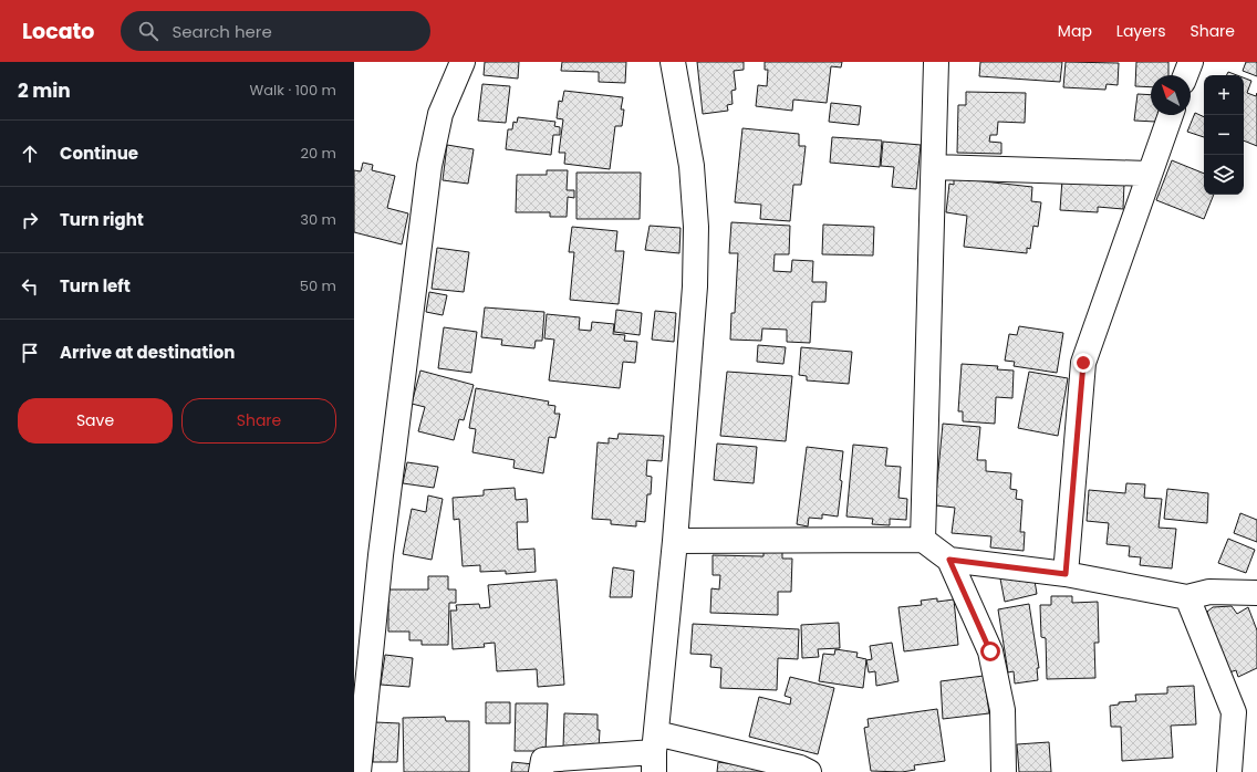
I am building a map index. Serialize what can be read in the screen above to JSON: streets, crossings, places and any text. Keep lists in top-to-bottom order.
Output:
{
  "north": "top left",
  "page": {
    "header": "Locato",
    "search": "Search here",
    "nav": ["Map", "Layers", "Share"],
    "heading": ["2 min", "Walk · 100 m"],
    "map_buttons": ["+", "−"],
    "list": [
      ["Continue", "20 m"],
      ["Turn right", "30 m"],
      ["Turn left", "50 m"],
      "Arrive at destination"
    ],
    "buttons": ["Save", "Share"]
  }
}
